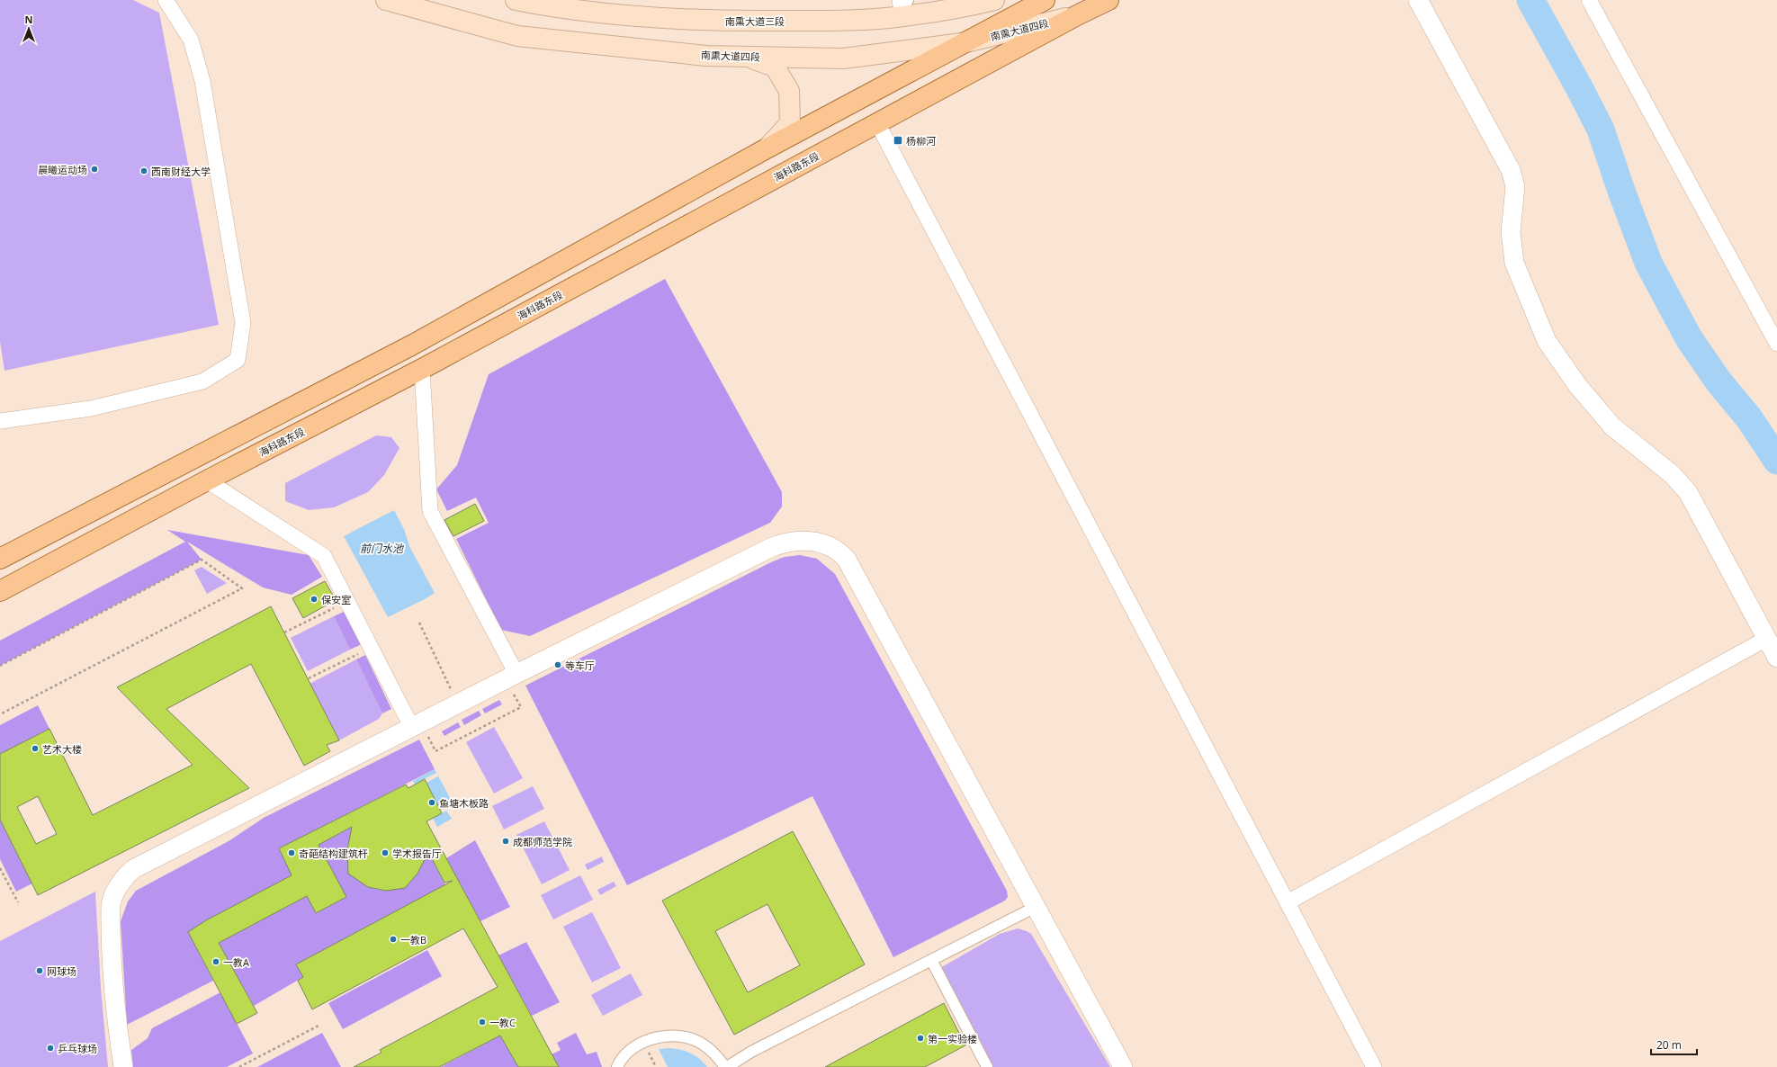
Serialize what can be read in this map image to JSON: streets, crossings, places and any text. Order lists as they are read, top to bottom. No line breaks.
{"streets":{"main road":["南熏大道三段","南熏大道四段","海科路东段"]},"crossings":[["南熏大道四段","海科路东段"]],"water":["前门水池"],"places":{"transit":["杨柳河"],"other":["晨曦运动场","西南财经大学","保安室","等车厅","艺术大楼","鱼塘木板路","成都师范学院","奇葩结构建筑杆","学术报告厅","一教B","一教A","网球场","一教C","第一实验楼","乒乓球场"]},"scale_bar":"20 m","north":"top"}
